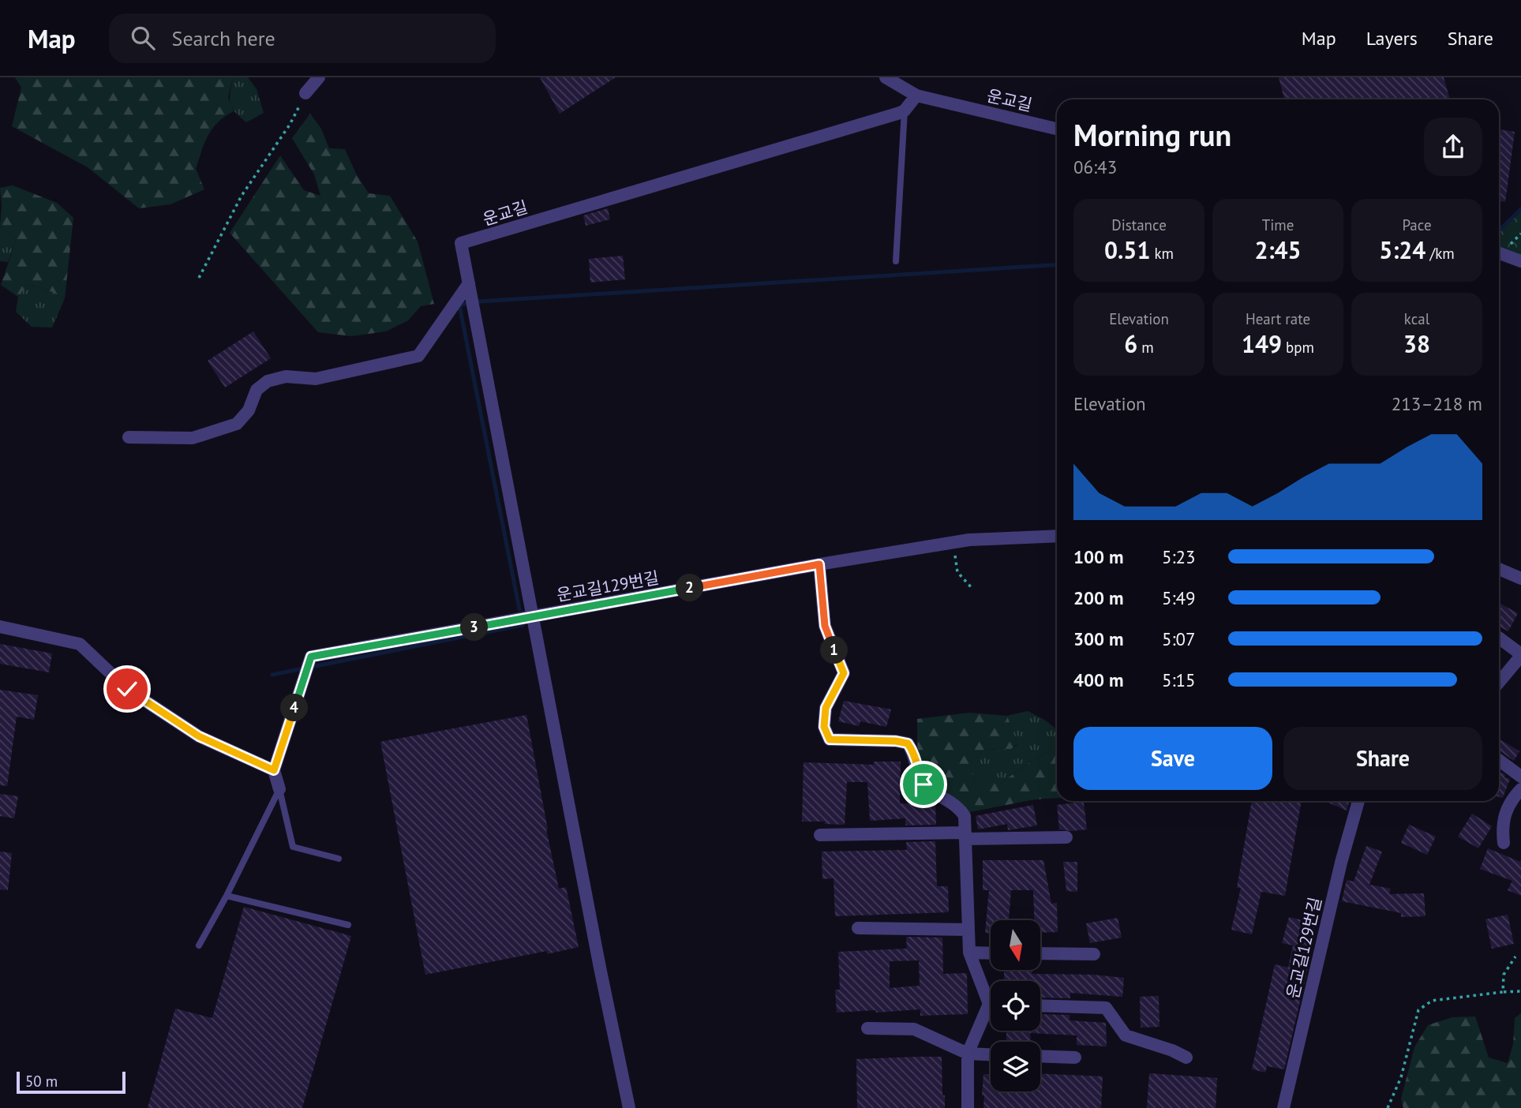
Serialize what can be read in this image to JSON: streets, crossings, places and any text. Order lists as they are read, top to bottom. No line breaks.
{"streets":{"street":["운교길","운교길129번길"]},"crossings":[["운교길","운교길129번길"]],"scale_bar":"50 m","north":"bottom","page":{"header":"Map","search":"Search here","nav":["Map","Layers","Share"],"heading":["Morning run","06:43"],"stats":[["Distance","0.51 km"],["Time","2:45"],["Pace","5:24 /km"],["Elevation","6 m"],["Heart rate","149 bpm"],["kcal","38"]],"chart":["Elevation","213–218 m"],"list":[{"name":"100 m","note":"5:23"},{"name":"200 m","note":"5:49"},{"name":"300 m","note":"5:07"},{"name":"400 m","note":"5:15"}],"pins":["2","3","1","4"],"buttons":["Save","Share"],"scale":"50 m"}}
